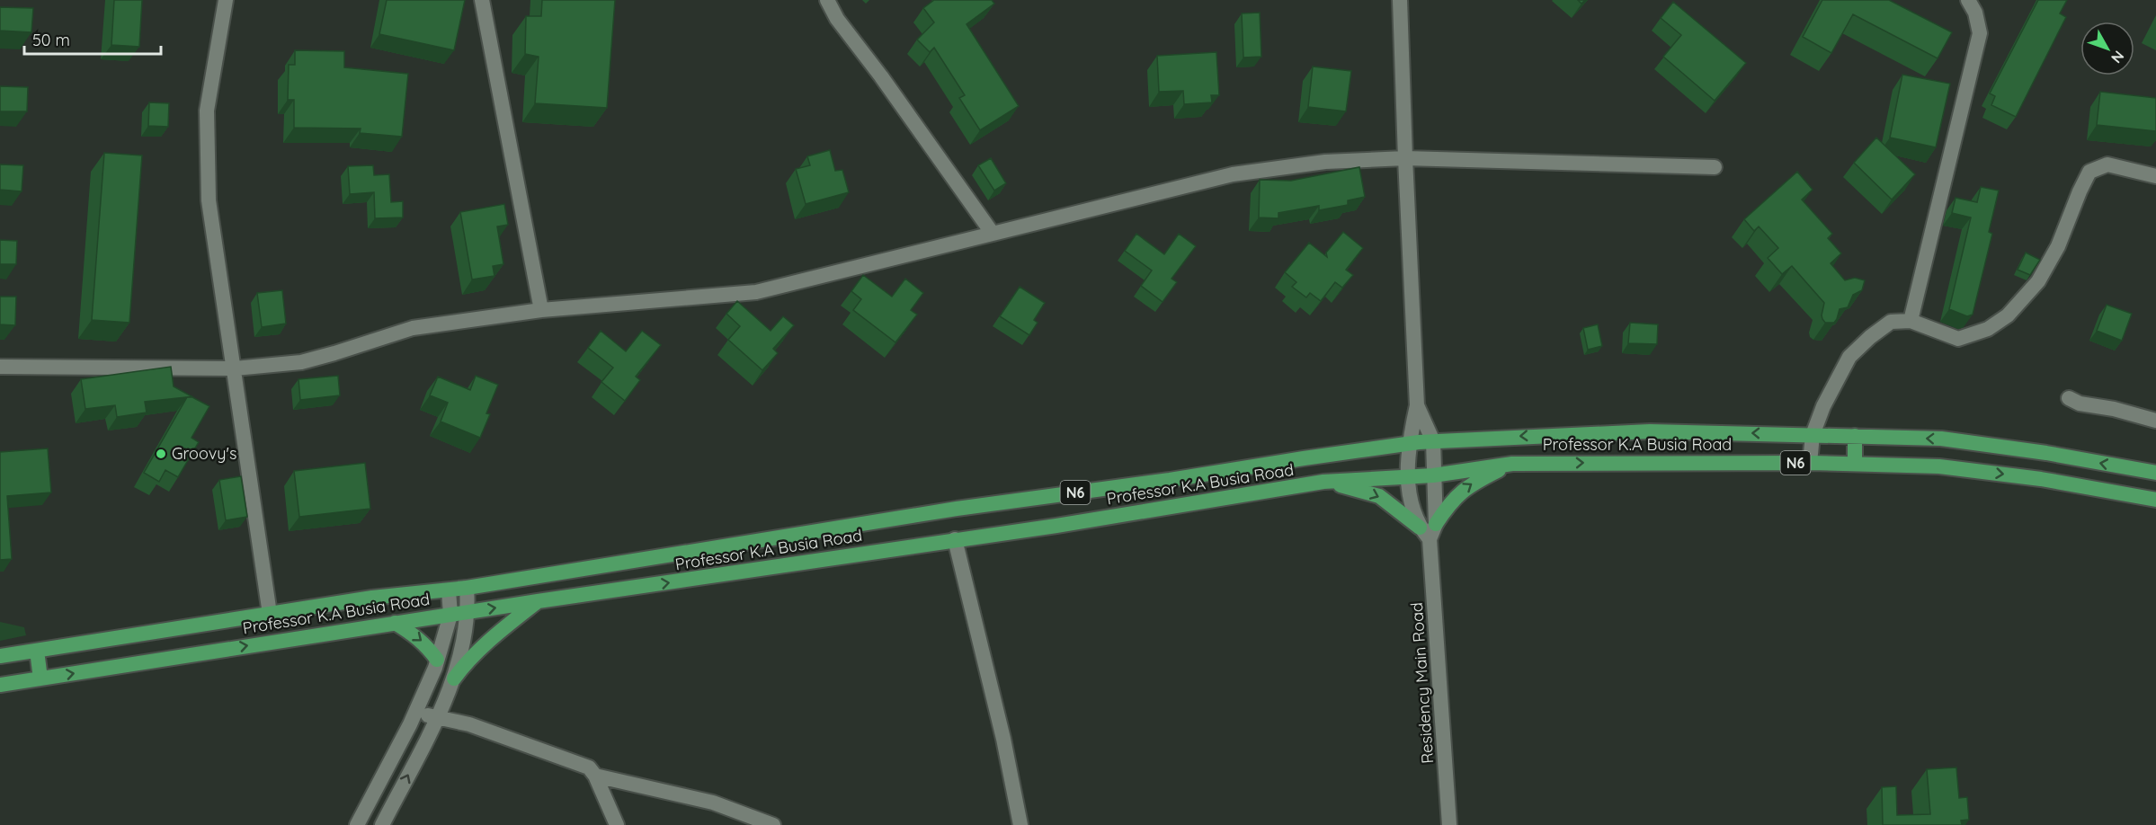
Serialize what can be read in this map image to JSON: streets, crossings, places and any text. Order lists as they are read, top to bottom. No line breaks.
{"streets":{"main road":["Professor K.A Busia Road","N6"],"street":["Residency Main Road"]},"crossings":[["Professor K.A Busia Road","Residency Main Road"]],"places":["Groovy's"],"scale_bar":"50 m","north":"bottom right"}
